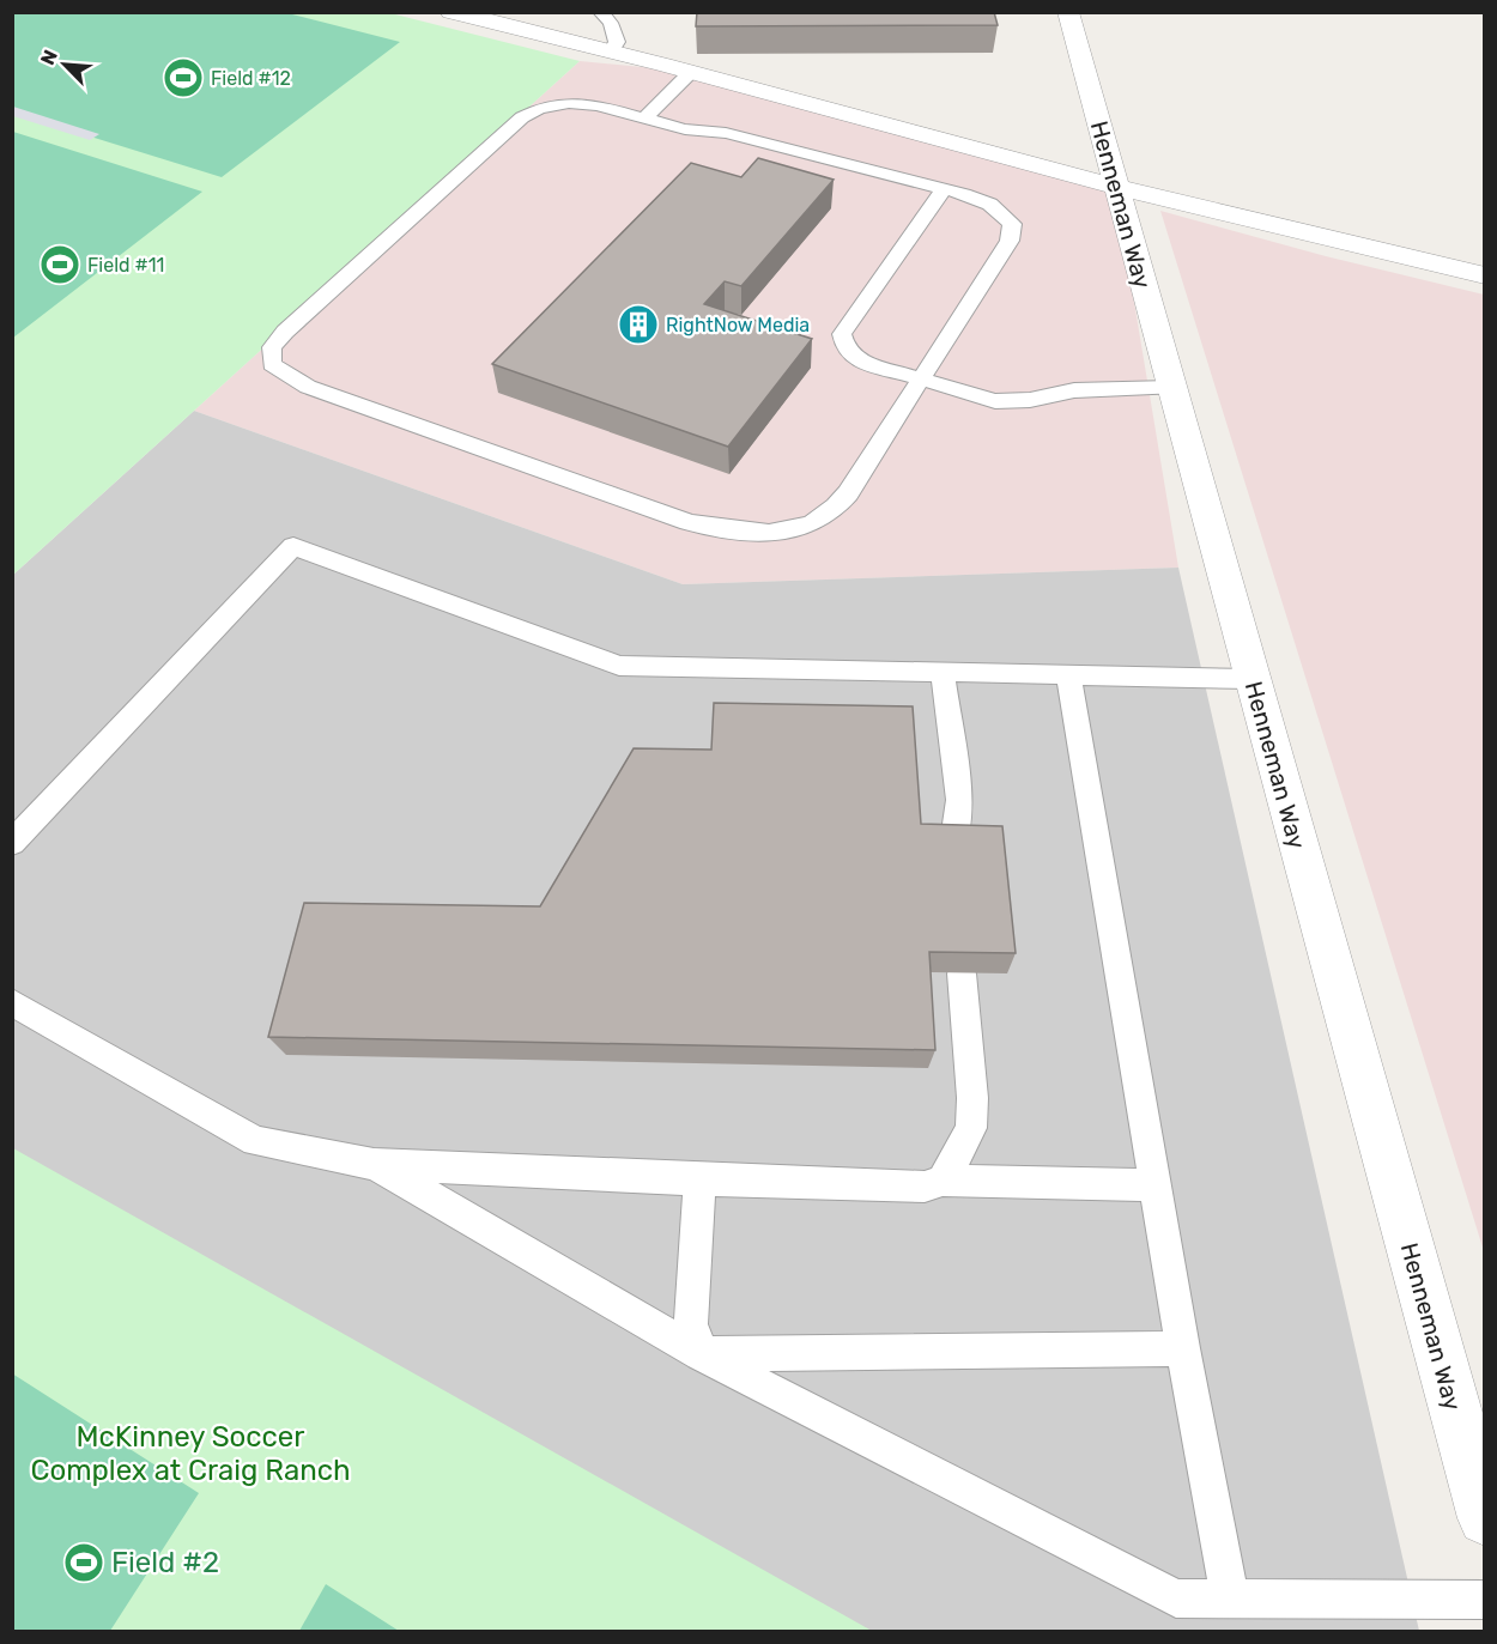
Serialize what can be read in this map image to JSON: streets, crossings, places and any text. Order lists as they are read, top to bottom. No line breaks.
{"streets":{"street":["Henneman Way"]},"parks":["McKinney Soccer Complex at Craig Ranch"],"places":{"sports":["Field #12","Field #11","Field #2"],"building":["RightNow Media"]},"north":"top left"}
